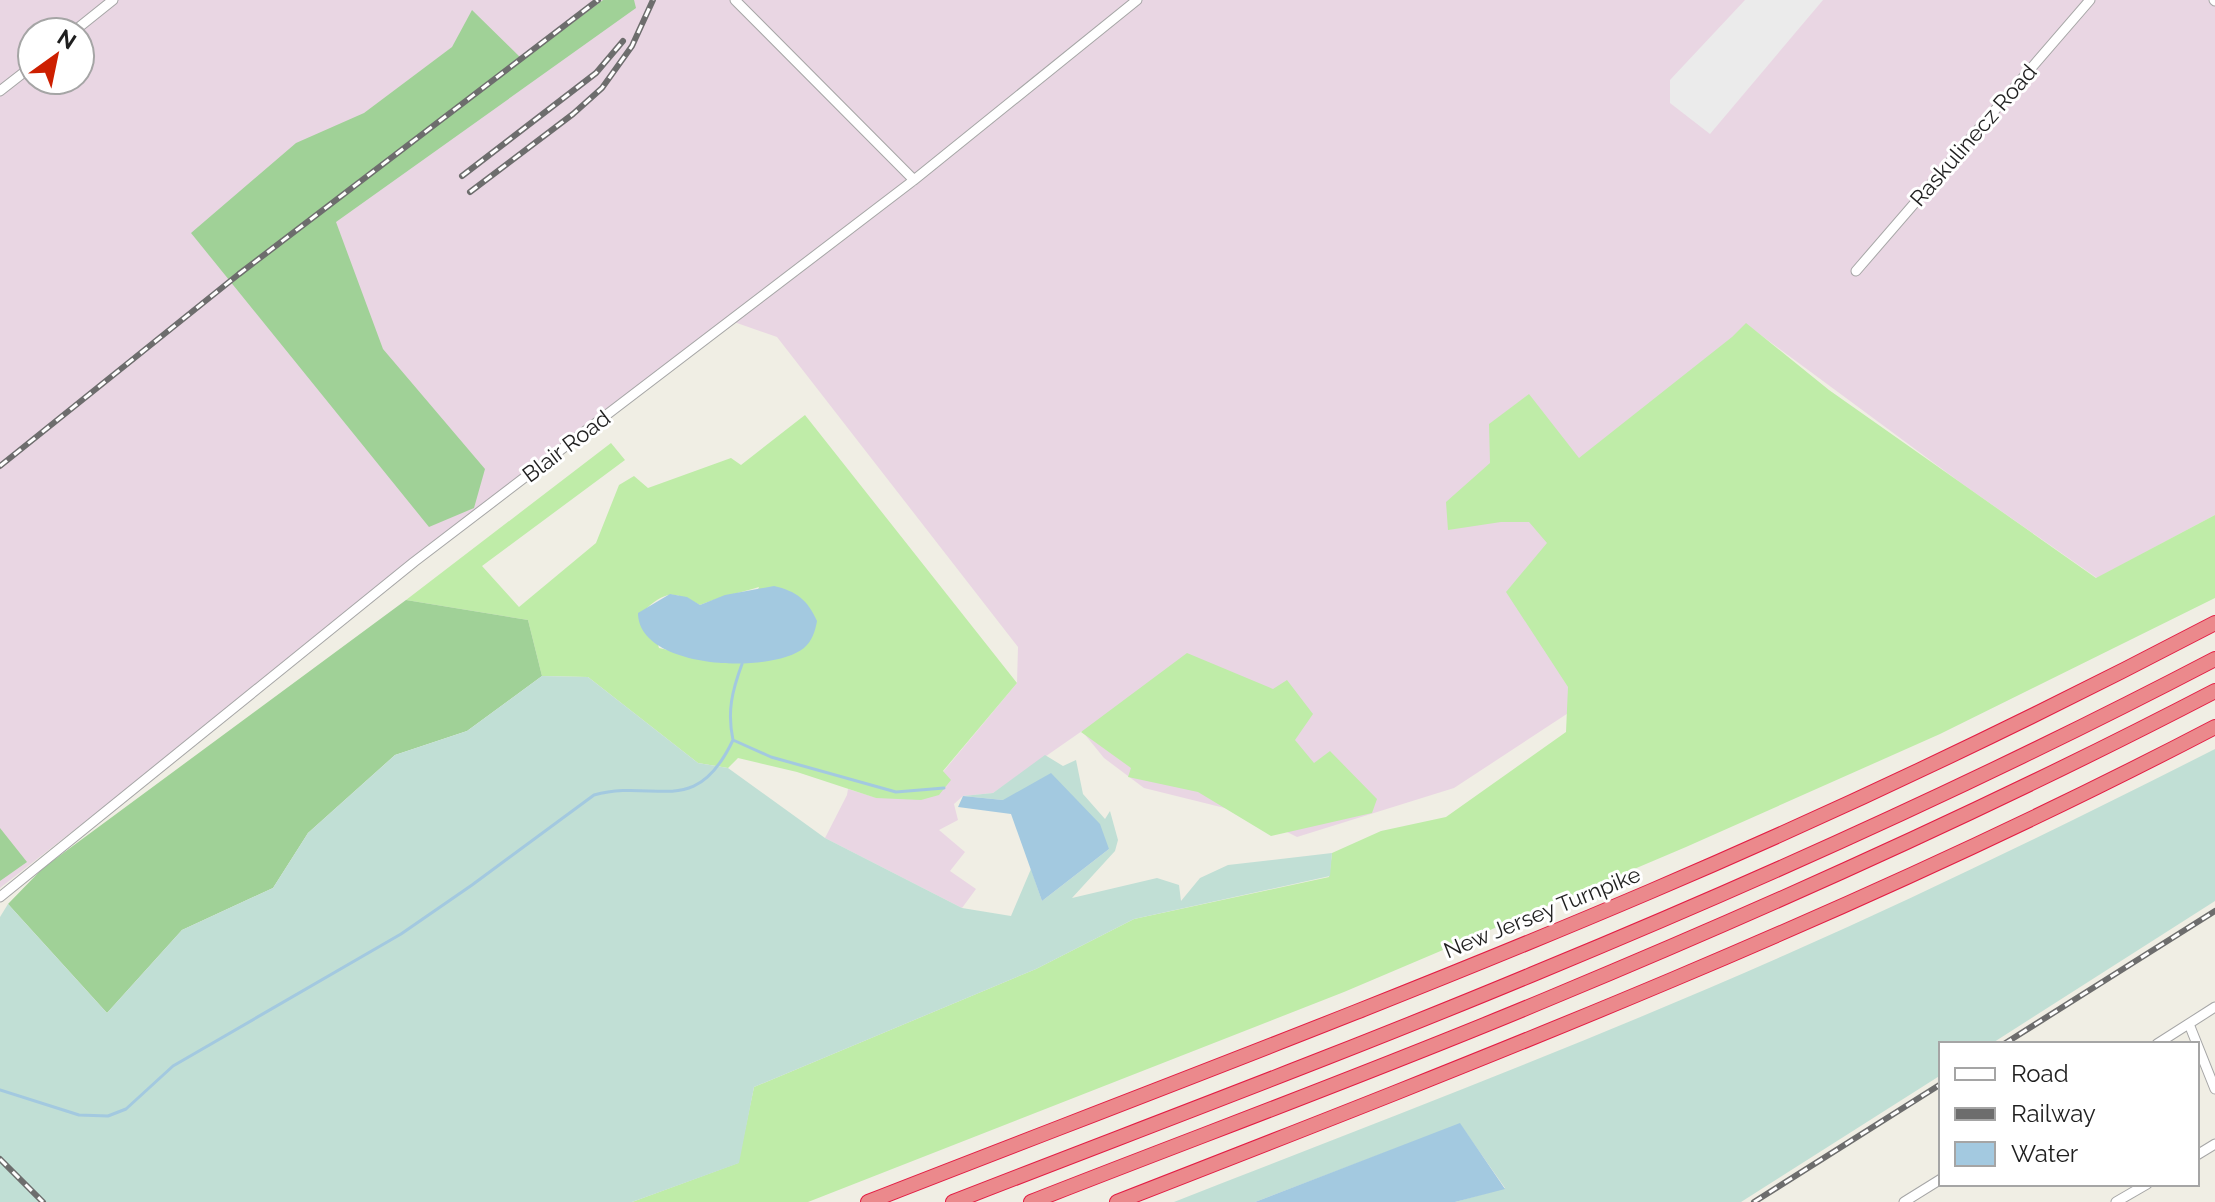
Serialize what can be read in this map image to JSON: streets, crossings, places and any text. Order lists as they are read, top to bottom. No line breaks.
{"streets":{"highway":["New Jersey Turnpike"],"street":["Raskulinecz Road","Blair Road"]},"legend":["Road","Railway","Water"],"north":"top right"}
